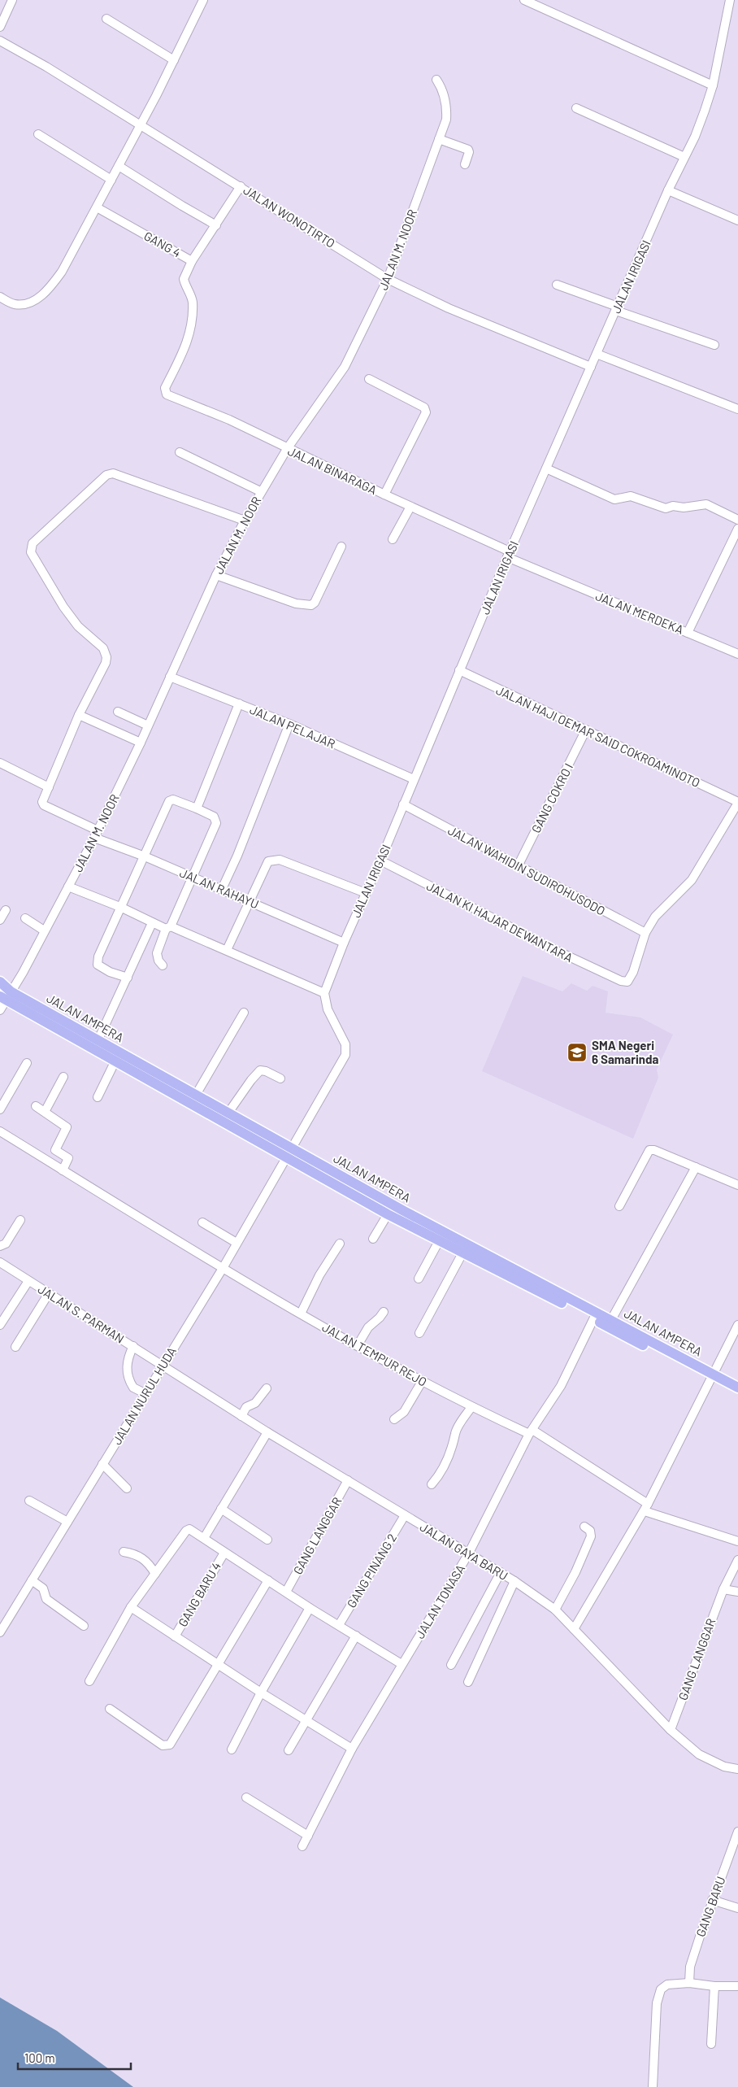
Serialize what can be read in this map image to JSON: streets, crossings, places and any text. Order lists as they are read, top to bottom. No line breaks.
{"streets":{"main road":["JALAN AMPERA"],"street":["JALAN WONOTIRTO","GANG 4","JALAN M. NOOR","JALAN IRIGASI","JALAN BINARAGA","JALAN MERDEKA","JALAN PELAJAR","JALAN HAJI OEMAR SAID COKROAMINOTO","GANG COKRO I","JALAN WAHIDIN SUDIROHUSODO","JALAN RAHAYU","JALAN KI HAJAR DEWANTARA","JALAN S. PARMAN","JALAN TEMPUR REJO","JALAN NURUL HUDA","GANG LANGGAR","JALAN GAYA BARU","GANG PINANG 2","GANG BARU 4","JALAN TONASA","GANG BARU"]},"crossings":[["JALAN WONOTIRTO","GANG 4"],["JALAN WONOTIRTO","JALAN M. NOOR"],["JALAN WONOTIRTO","JALAN IRIGASI"],["GANG 4","JALAN BINARAGA"],["JALAN M. NOOR","JALAN BINARAGA"],["JALAN M. NOOR","JALAN PELAJAR"],["JALAN M. NOOR","JALAN RAHAYU"],["JALAN M. NOOR","JALAN AMPERA"],["JALAN IRIGASI","JALAN BINARAGA"],["JALAN IRIGASI","JALAN MERDEKA"],["JALAN IRIGASI","JALAN PELAJAR"],["JALAN IRIGASI","JALAN HAJI OEMAR SAID COKROAMINOTO"],["JALAN IRIGASI","JALAN WAHIDIN SUDIROHUSODO"],["JALAN IRIGASI","JALAN RAHAYU"],["JALAN IRIGASI","JALAN KI HAJAR DEWANTARA"],["JALAN BINARAGA","JALAN MERDEKA"],["JALAN HAJI OEMAR SAID COKROAMINOTO","GANG COKRO I"],["GANG COKRO I","JALAN WAHIDIN SUDIROHUSODO"],["JALAN WAHIDIN SUDIROHUSODO","JALAN KI HAJAR DEWANTARA"],["JALAN AMPERA","JALAN NURUL HUDA"],["JALAN AMPERA","JALAN TONASA"],["JALAN S. PARMAN","JALAN NURUL HUDA"],["JALAN S. PARMAN","JALAN GAYA BARU"],["JALAN TEMPUR REJO","JALAN NURUL HUDA"],["JALAN TEMPUR REJO","JALAN TONASA"],["JALAN NURUL HUDA","JALAN GAYA BARU"],["GANG LANGGAR","JALAN GAYA BARU"],["JALAN GAYA BARU","GANG PINANG 2"],["JALAN GAYA BARU","JALAN TONASA"]],"places":{"school or university":["SMA Negeri 6 Samarinda"]},"scale_bar":"100 m"}
